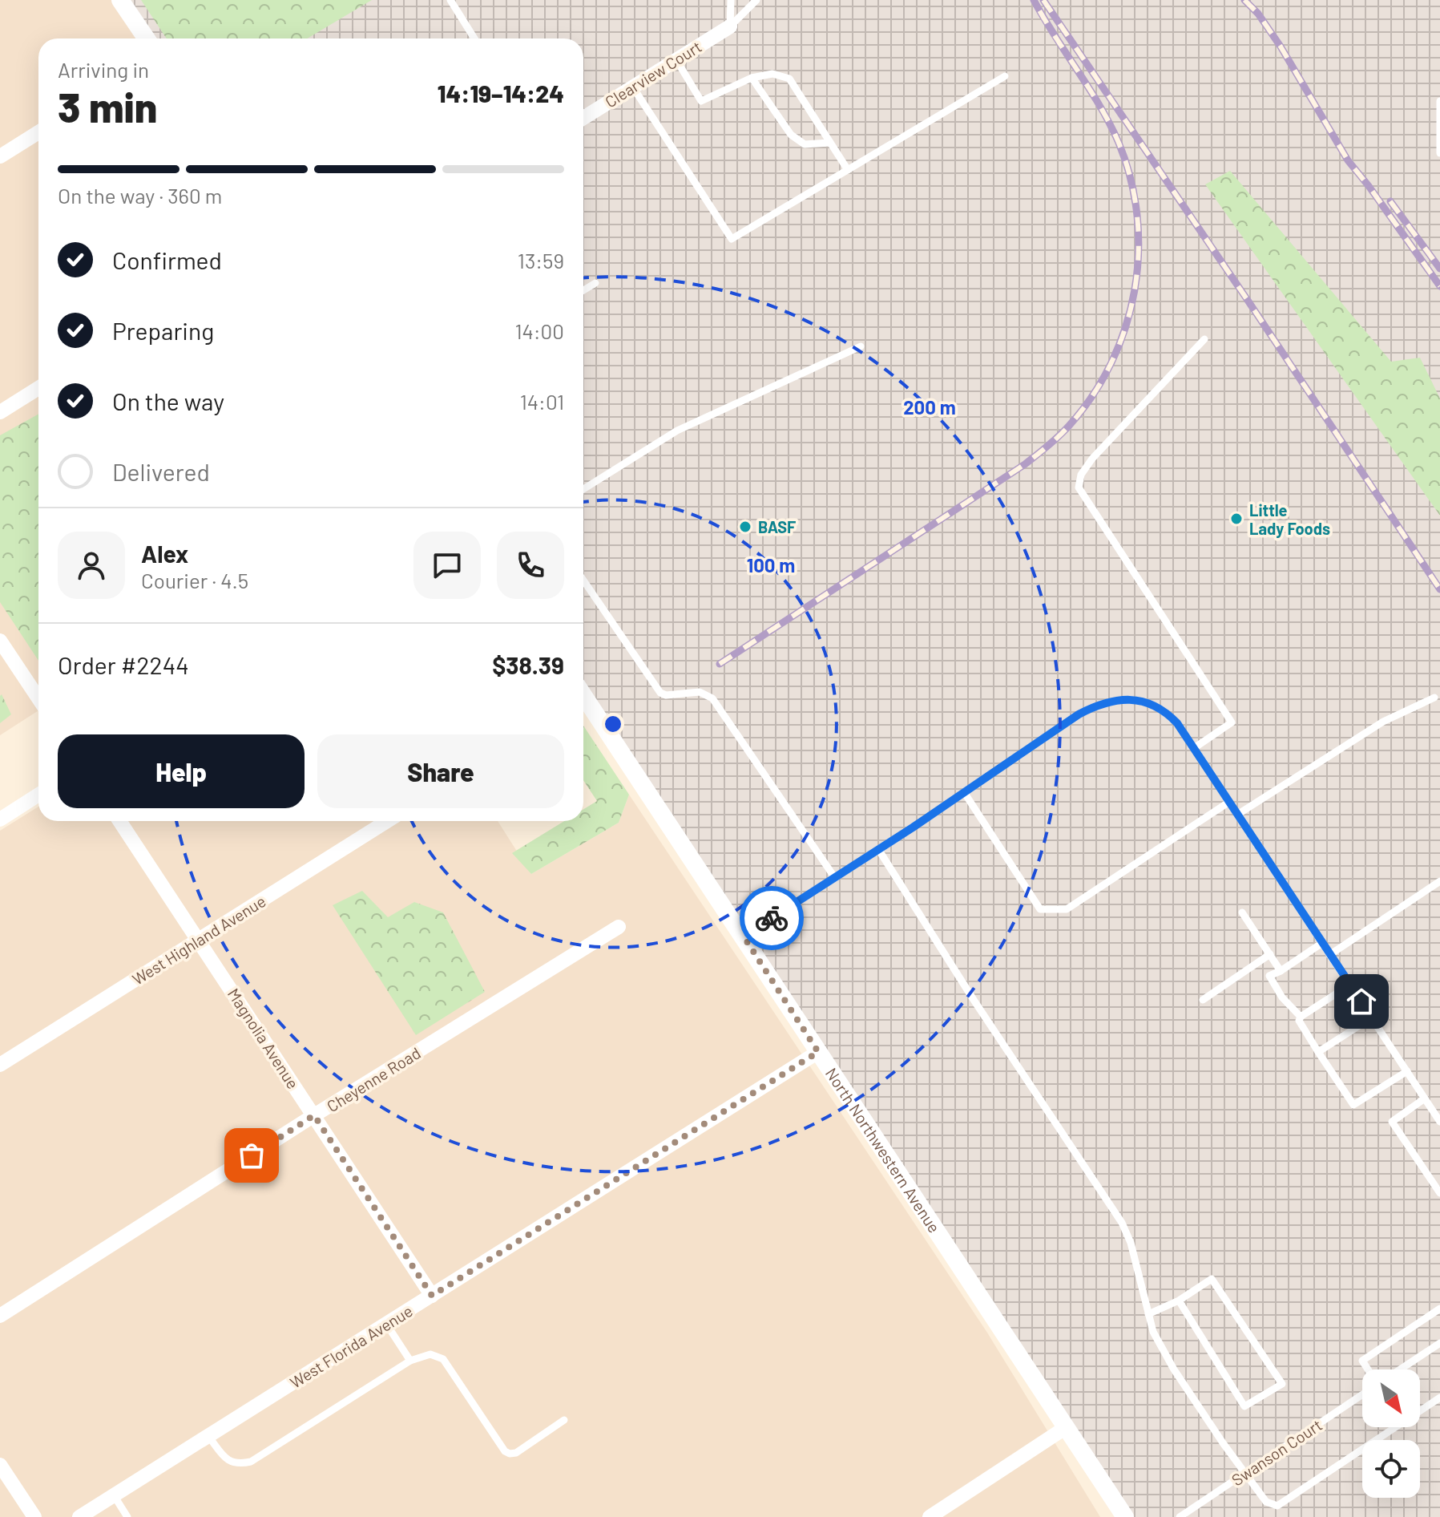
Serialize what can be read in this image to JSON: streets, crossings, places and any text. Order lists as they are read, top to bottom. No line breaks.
{"streets":{"street":["Clearview Court","West Highland Avenue","Magnolia Avenue","Cheyenne Road","North Northwestern Avenue","West Florida Avenue"],"lane":["Swanson Court"]},"crossings":[["West Highland Avenue","Magnolia Avenue"],["Magnolia Avenue","Cheyenne Road"],["Magnolia Avenue","West Florida Avenue"],["North Northwestern Avenue","West Florida Avenue"]],"places":["Little Lady Foods","BASF"],"north":"bottom right","page":{"heading":["3 min","Arriving in","14:19–14:24"],"panel":["Alex","Courier · 4.5","Order #2244","$38.39"],"bar":"On the way · 360 m","list":[["Confirmed","13:59"],["Preparing","14:00"],["On the way","14:01"],"Delivered"],"buttons":["Help","Share"]},"rings":["200 m","100 m"]}
